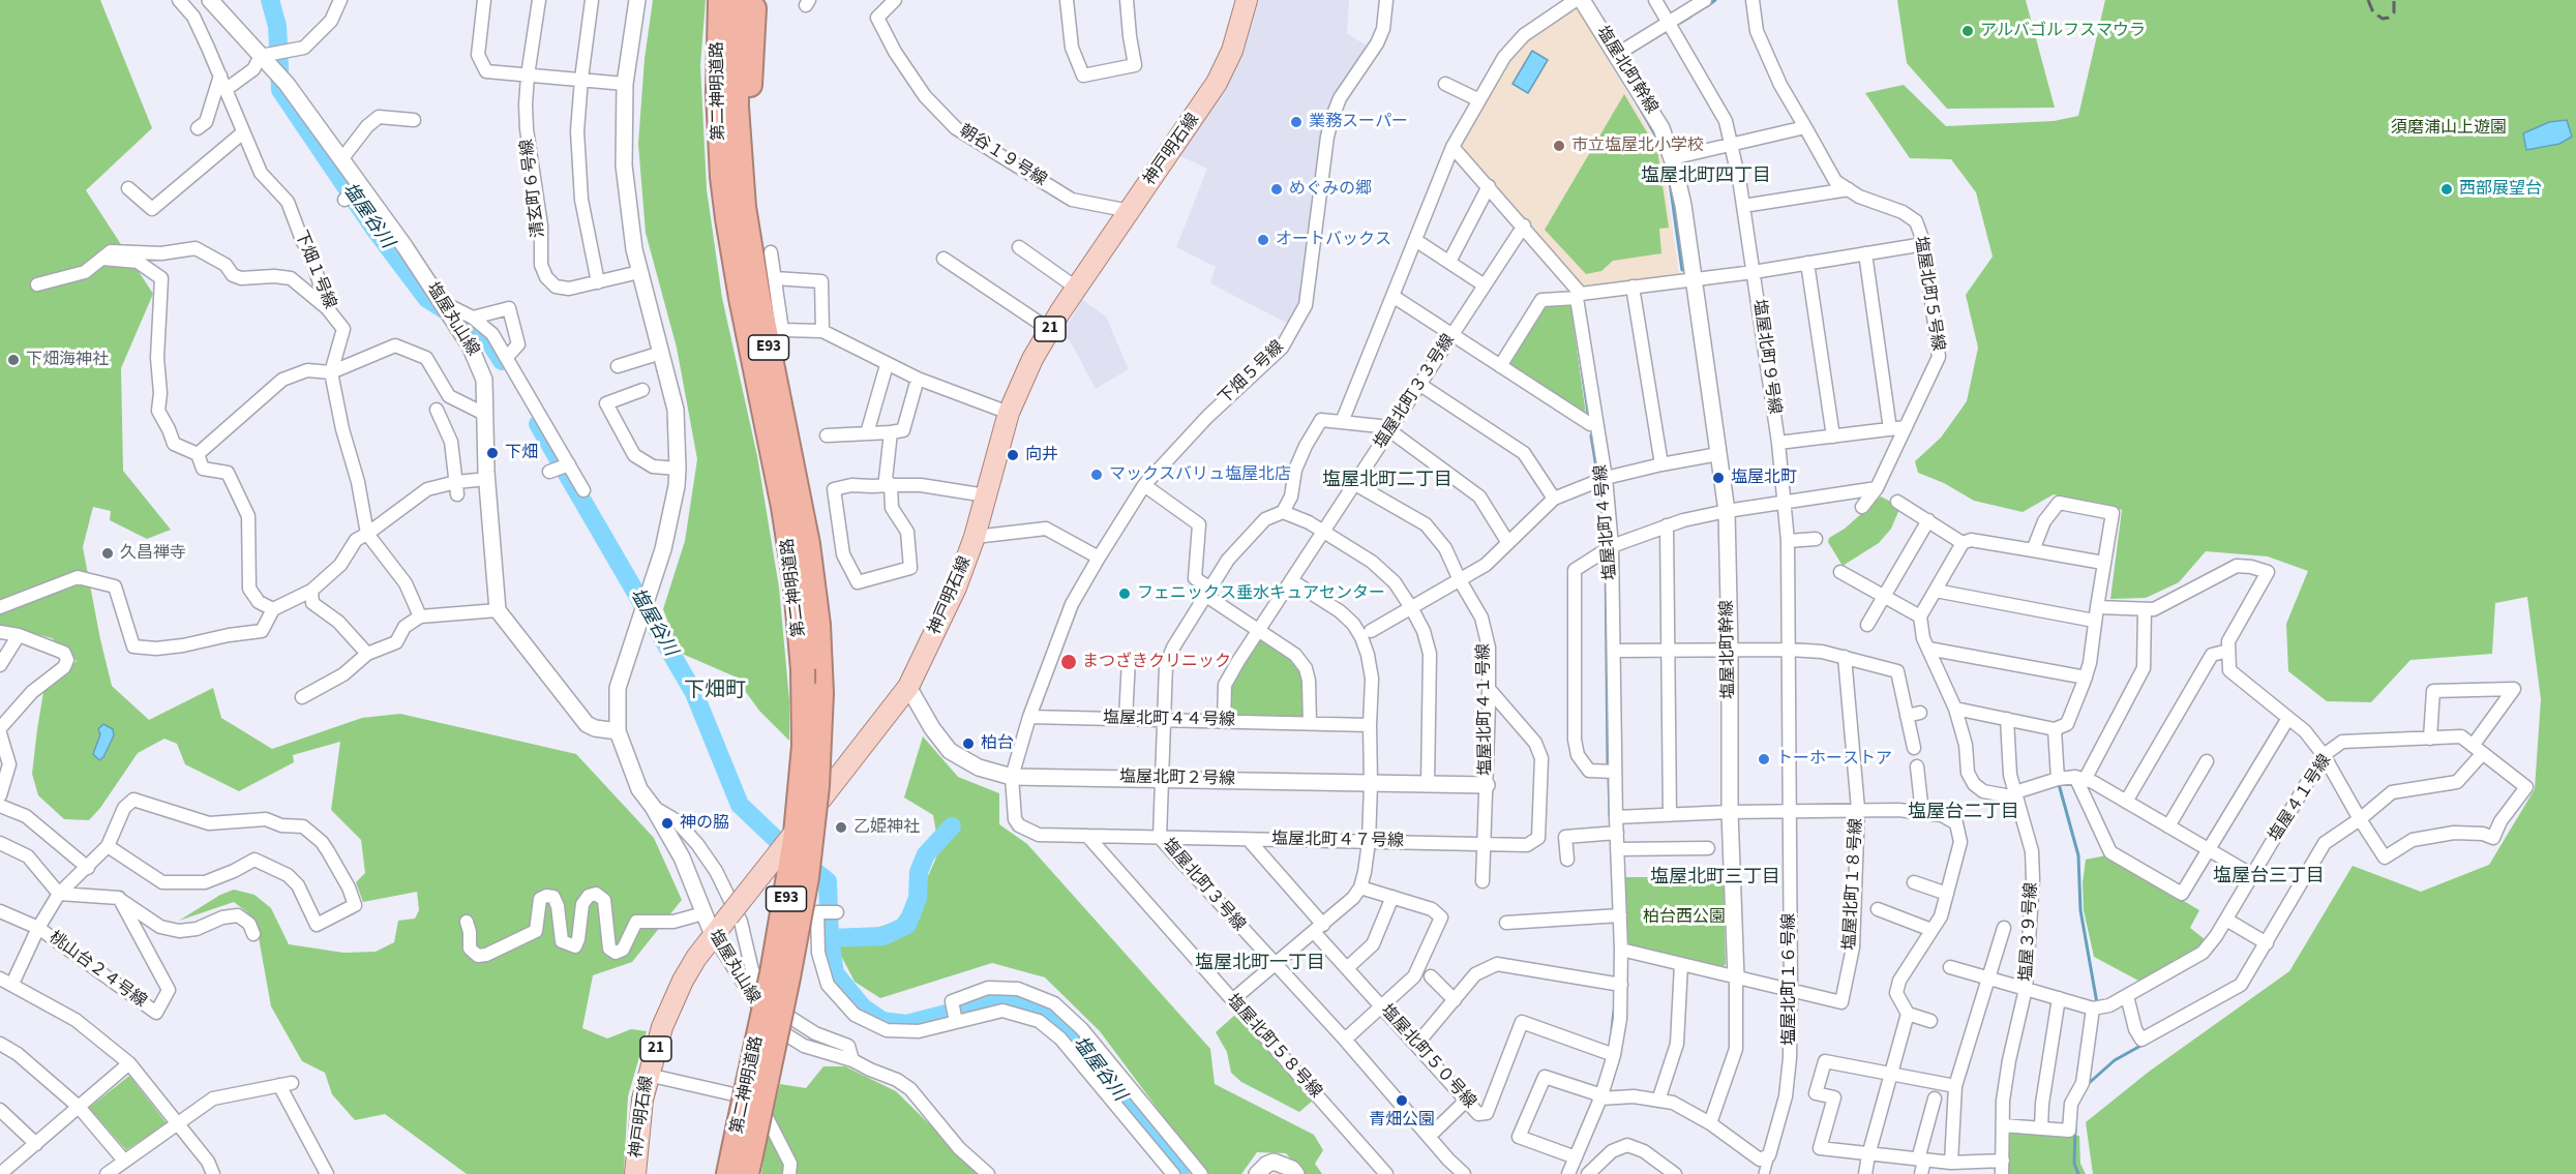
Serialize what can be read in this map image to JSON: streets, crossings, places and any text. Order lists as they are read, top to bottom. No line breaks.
{"streets":{"highway":["第二神明道路","E93"],"main road":["神戸明石線","21"],"street":["塩屋北町幹線","朝谷１９号線","清玄町６号線","下畑１号線","塩屋北町５号線","塩屋丸山線","塩屋北町９号線","下畑５号線","塩屋北町３３号線","塩屋北町４号線","塩屋北町４１号線","塩屋北町４４号線","塩屋北町２号線","塩屋４１号線","塩屋北町４７号線","塩屋北町１８号線","塩屋北町３号線","塩屋３９号線","桃山台２４号線","塩屋北町１６号線","塩屋北町５８号線","塩屋北町５０号線"]},"crossings":[["塩屋北町幹線","塩屋北町１８号線"],["神戸明石線","朝谷１９号線"],["神戸明石線","塩屋丸山線"],["神戸明石線","塩屋北町２号線"],["清玄町６号線","塩屋丸山線"],["塩屋北町９号線","塩屋北町１６号線"],["下畑５号線","塩屋北町４４号線"],["塩屋北町３３号線","塩屋北町４１号線"],["塩屋北町３３号線","塩屋北町４４号線"],["塩屋北町４１号線","塩屋北町２号線"],["塩屋北町４１号線","塩屋北町４７号線"],["塩屋北町４４号線","塩屋北町３号線"],["塩屋北町２号線","塩屋北町４７号線"],["塩屋北町２号線","塩屋北町３号線"],["塩屋４１号線","塩屋３９号線"],["塩屋北町４７号線","塩屋北町３号線"],["塩屋北町４７号線","塩屋北町５８号線"],["塩屋北町４７号線","塩屋北町５０号線"],["塩屋北町１８号線","塩屋北町１６号線"]],"districts":["塩屋北町四丁目","塩屋北町二丁目","下畑町","塩屋台二丁目","塩屋台三丁目","塩屋北町三丁目","塩屋北町一丁目"],"water":["塩屋谷川"],"parks":["須磨浦山上遊園","柏台西公園"],"places":["アルバゴルフスマウラ","業務スーパー","市立塩屋北小学校","めぐみの郷","西部展望台","オートバックス","下畑海神社","下畑","向井","マックスバリュ塩屋北店","塩屋北町","久昌禅寺","フェニックス垂水キュアセンター","まつざきクリニック","柏台","トーホーストア","神の脇","乙姫神社","青畑公園"]}
